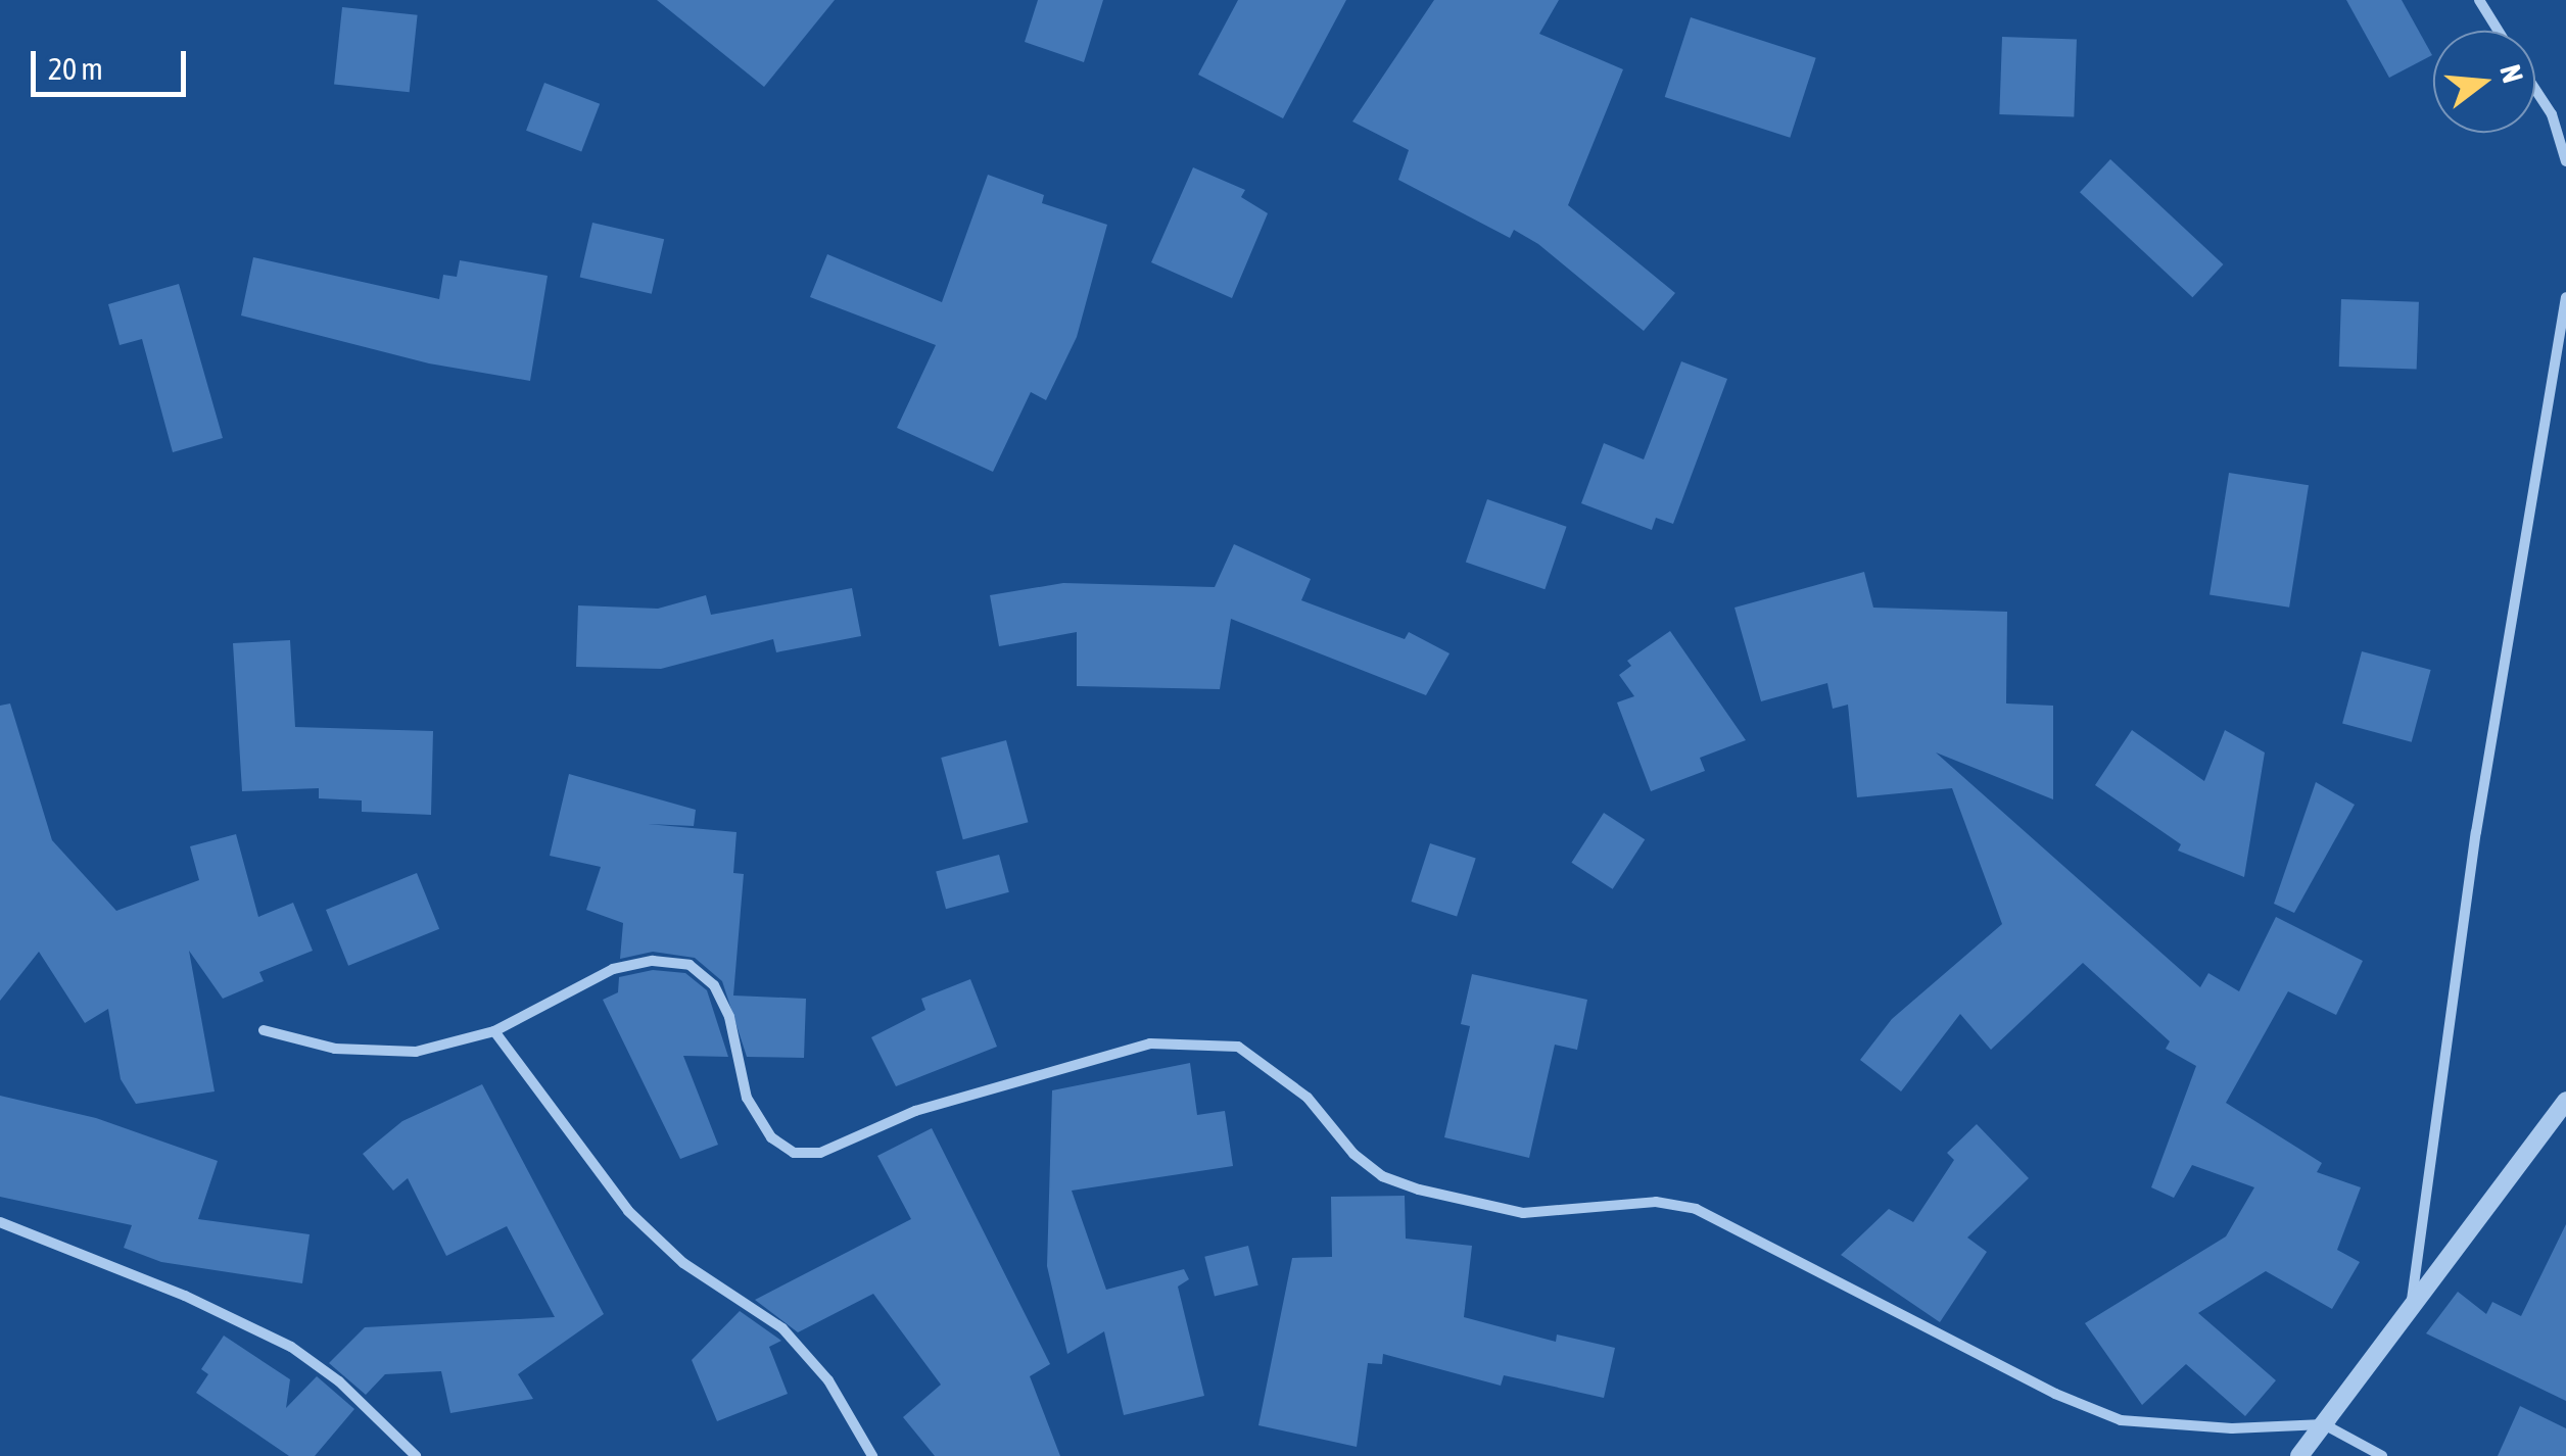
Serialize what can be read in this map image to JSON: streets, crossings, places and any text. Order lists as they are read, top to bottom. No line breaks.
{"scale_bar":"20 m","north":"right"}
